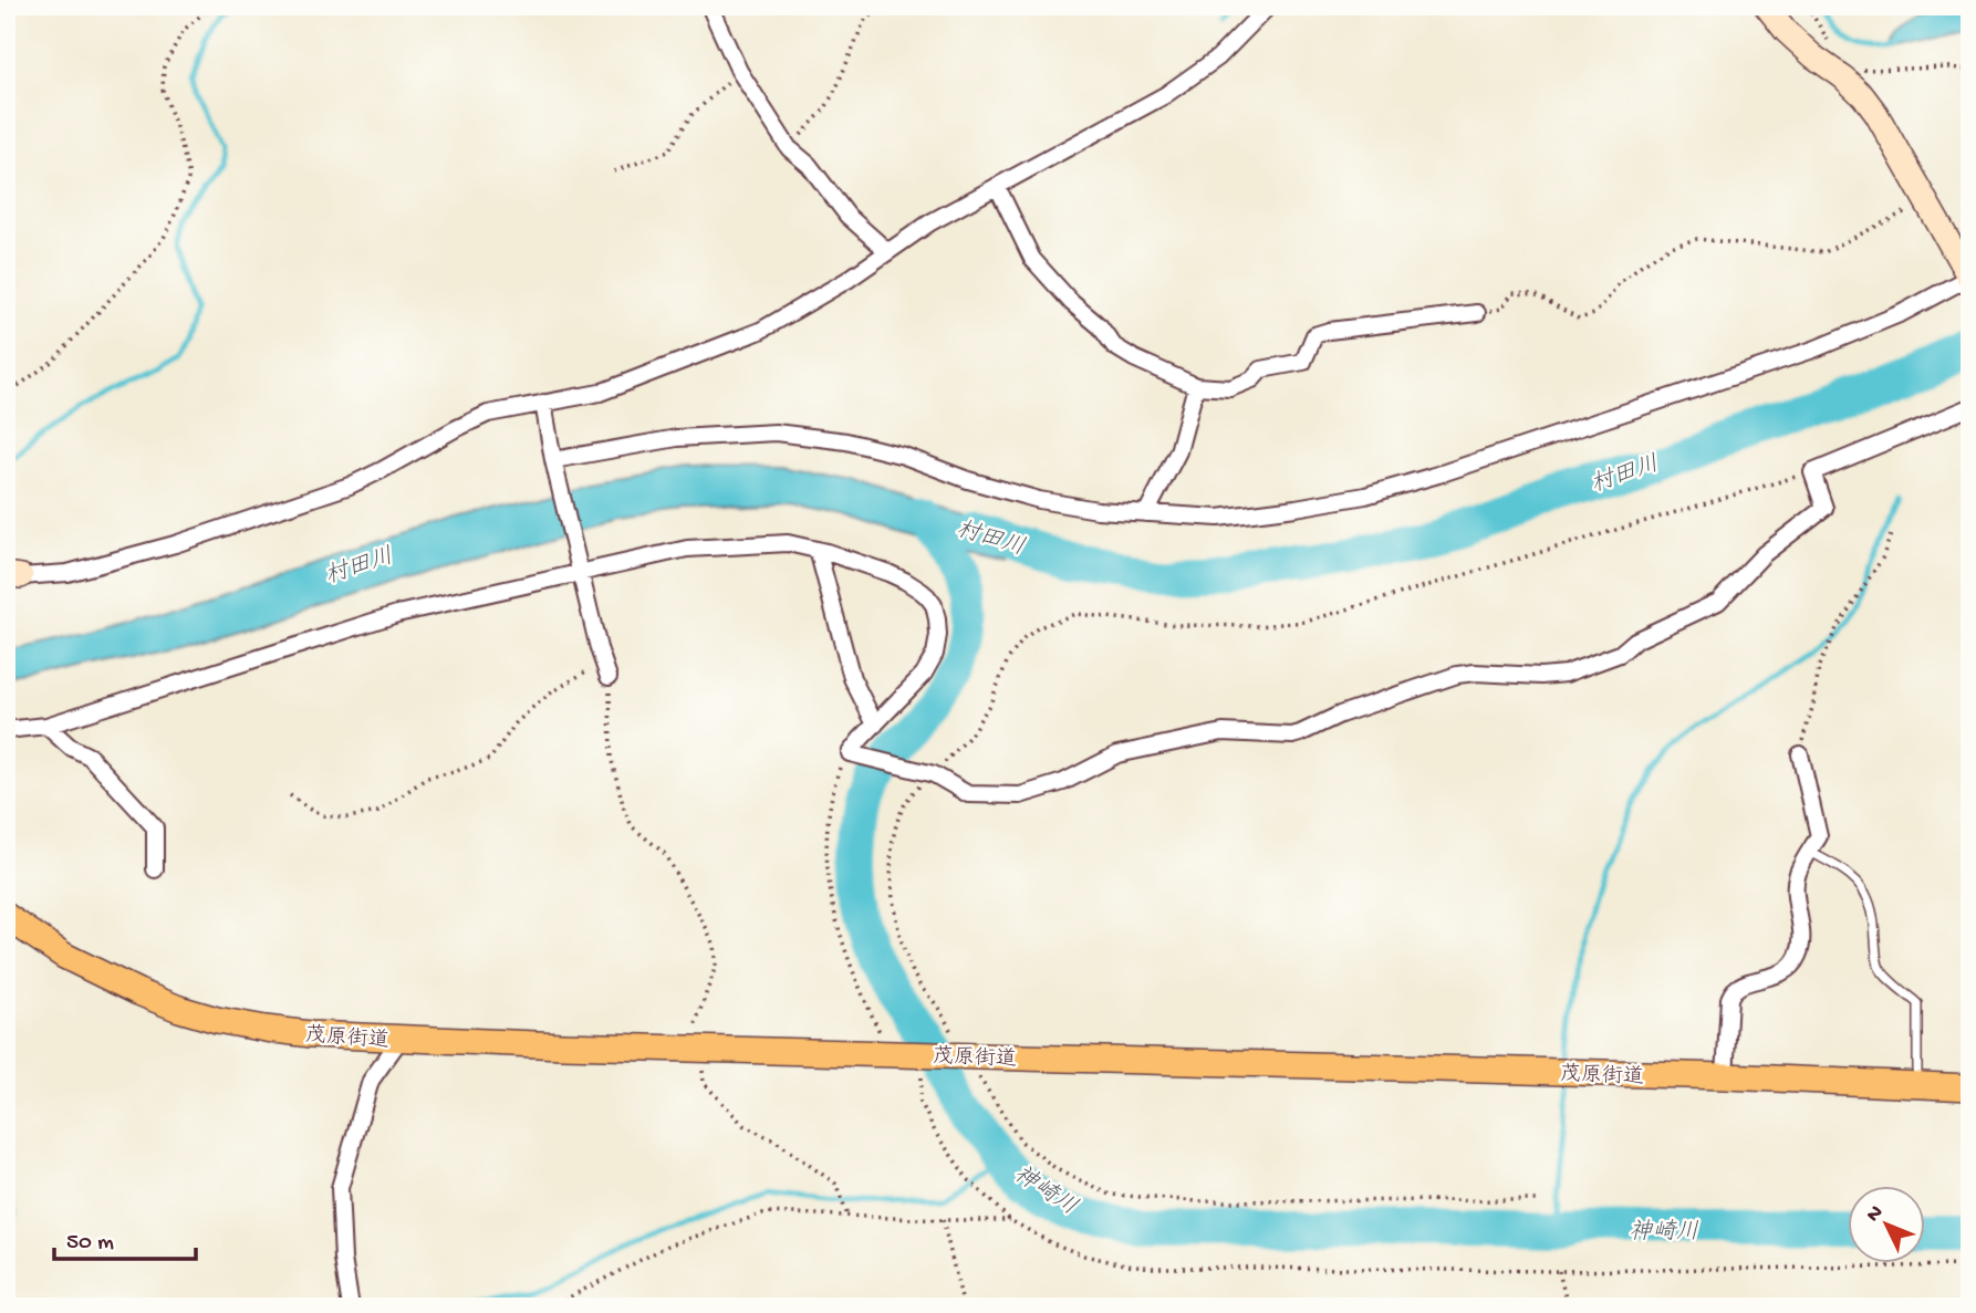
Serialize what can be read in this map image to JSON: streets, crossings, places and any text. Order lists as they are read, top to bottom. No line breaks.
{"streets":{"main road":["茂原街道"]},"water":["村田川","神崎川"],"scale_bar":"50 m","north":"top left"}
